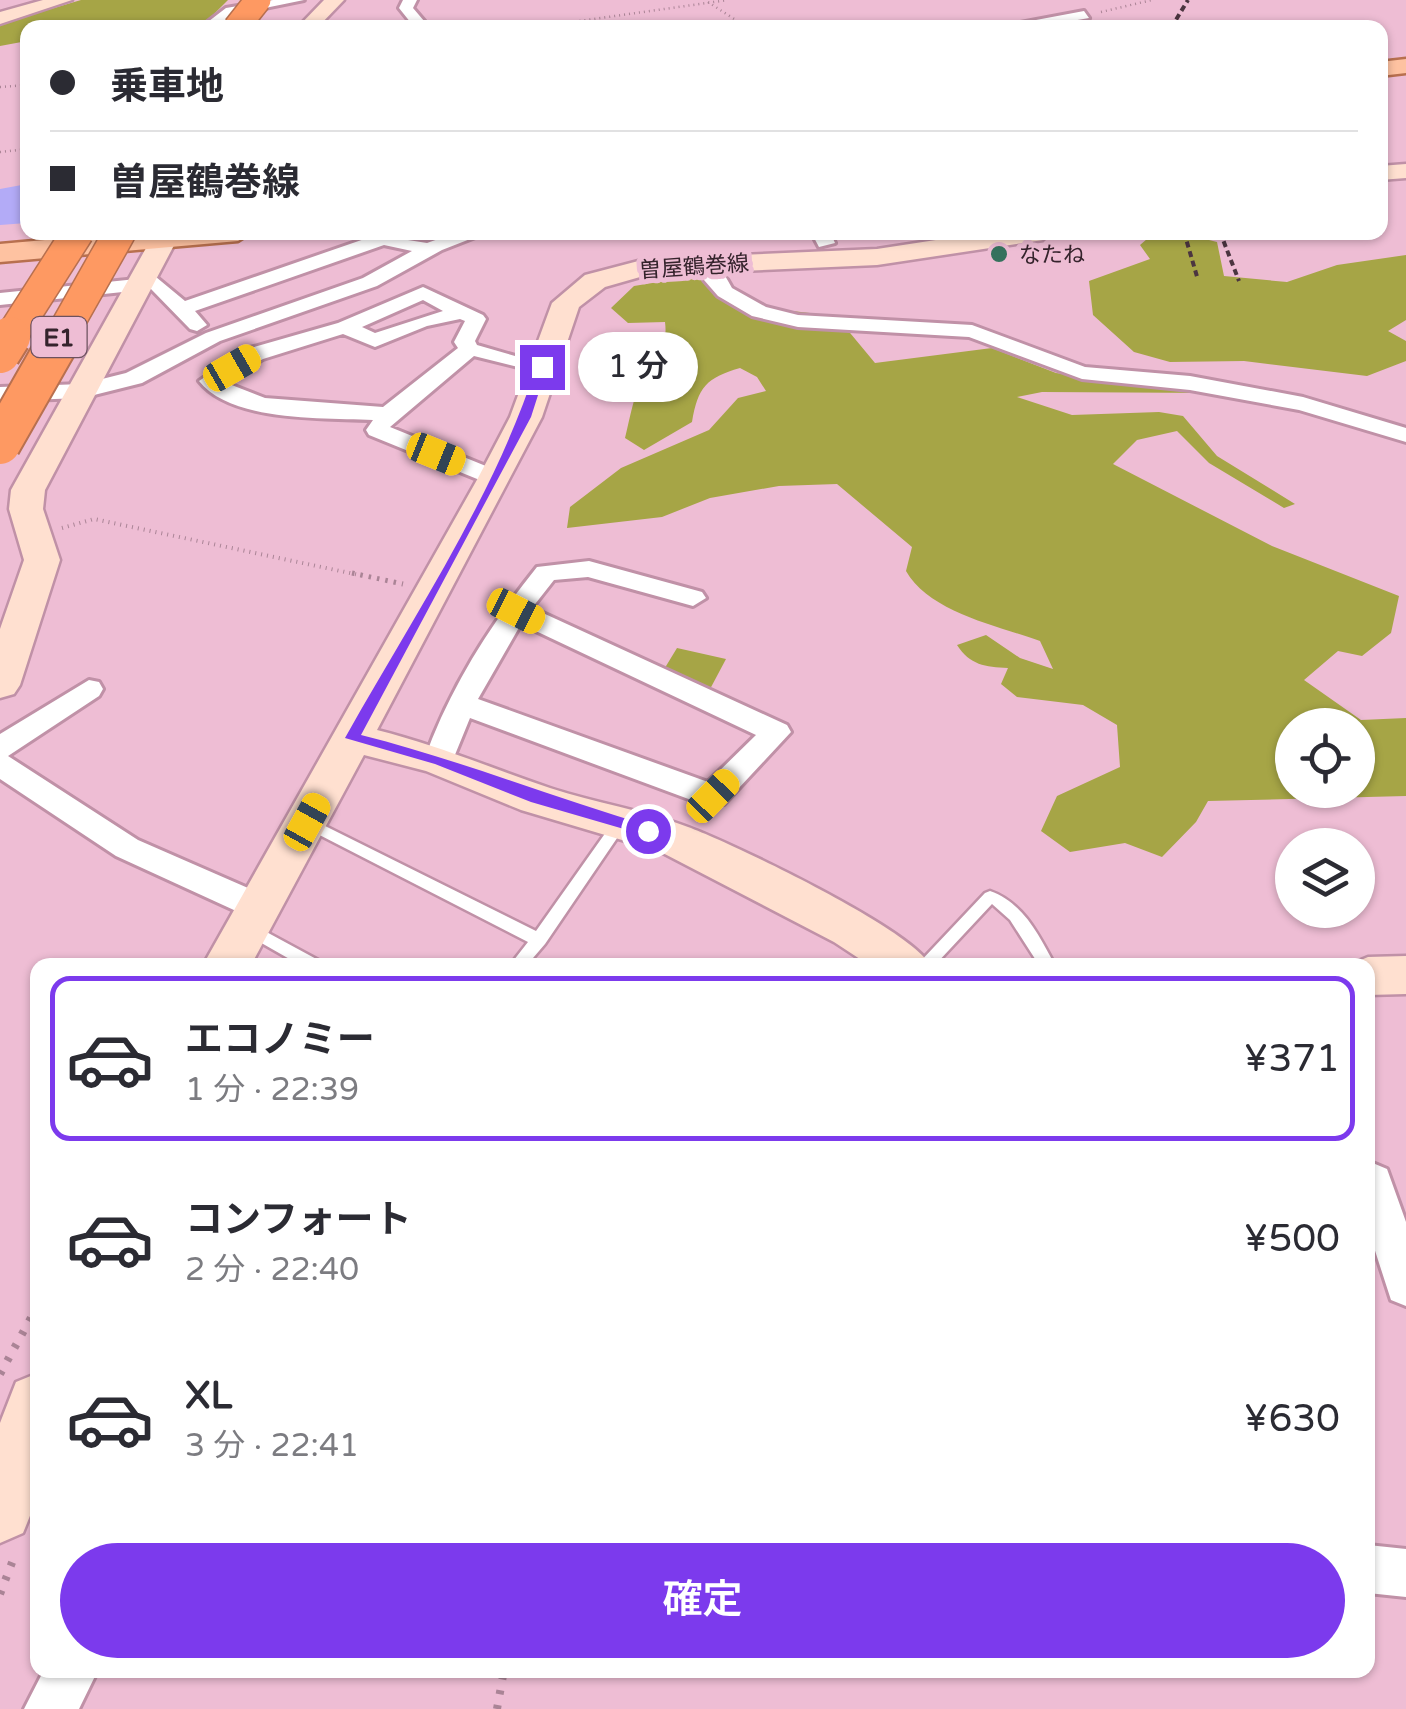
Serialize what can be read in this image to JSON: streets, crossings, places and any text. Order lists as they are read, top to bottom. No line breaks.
{"streets":{"highway":["E1"],"main road":["曽屋鶴巻線"]},"places":["なたね"],"page":{"banner":["乗車地","曽屋鶴巻線"],"bubble":"1 分","list":[{"name":"エコノミー","note":"1 分 · 22:39","value":"¥371"},{"name":"コンフォート","note":"2 分 · 22:40","value":"¥500"},{"name":"XL","note":"3 分 · 22:41","value":"¥630"}],"buttons":"確定"}}
